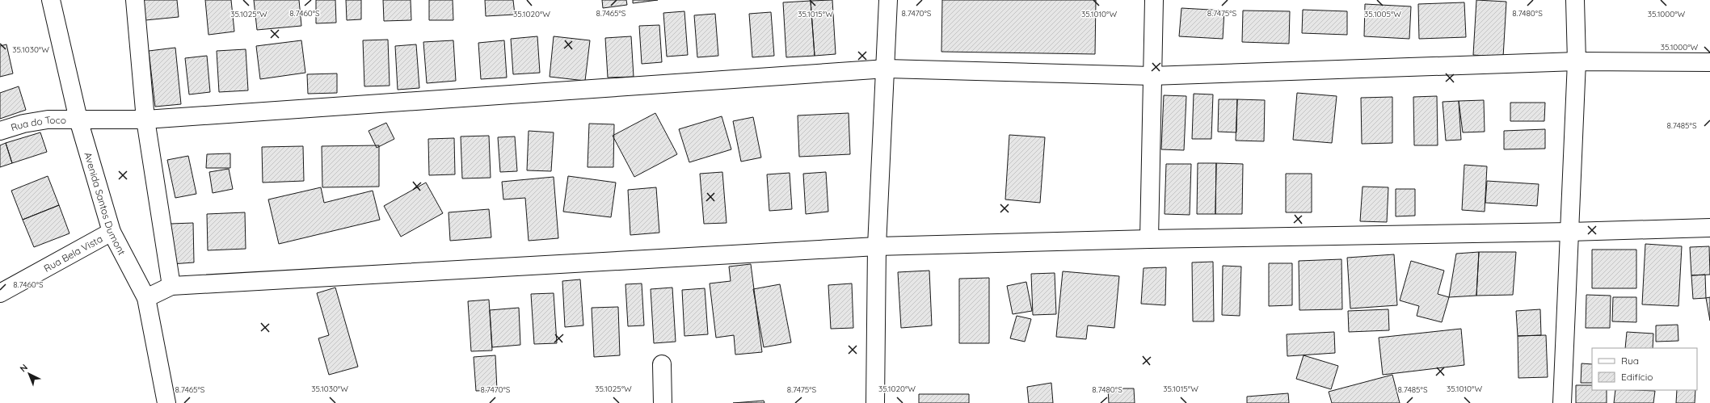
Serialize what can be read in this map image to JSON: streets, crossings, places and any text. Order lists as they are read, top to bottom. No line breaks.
{"streets":{"street":["Rua do Toco","Avenida Santos Dumont","Rua Bela Vista"]},"crossings":[["Rua do Toco","Avenida Santos Dumont"],["Avenida Santos Dumont","Rua Bela Vista"]],"legend":["Rua","Edifício"],"north":"top left","coordinates":["8.7475°S","8.7460°S","8.7465°S","8.7470°S","8.7480°S","35.1025°W","35.1020°W","35.1015°W","35.1005°W","35.1010°W","35.1000°W","35.1030°W","8.7485°S"]}
